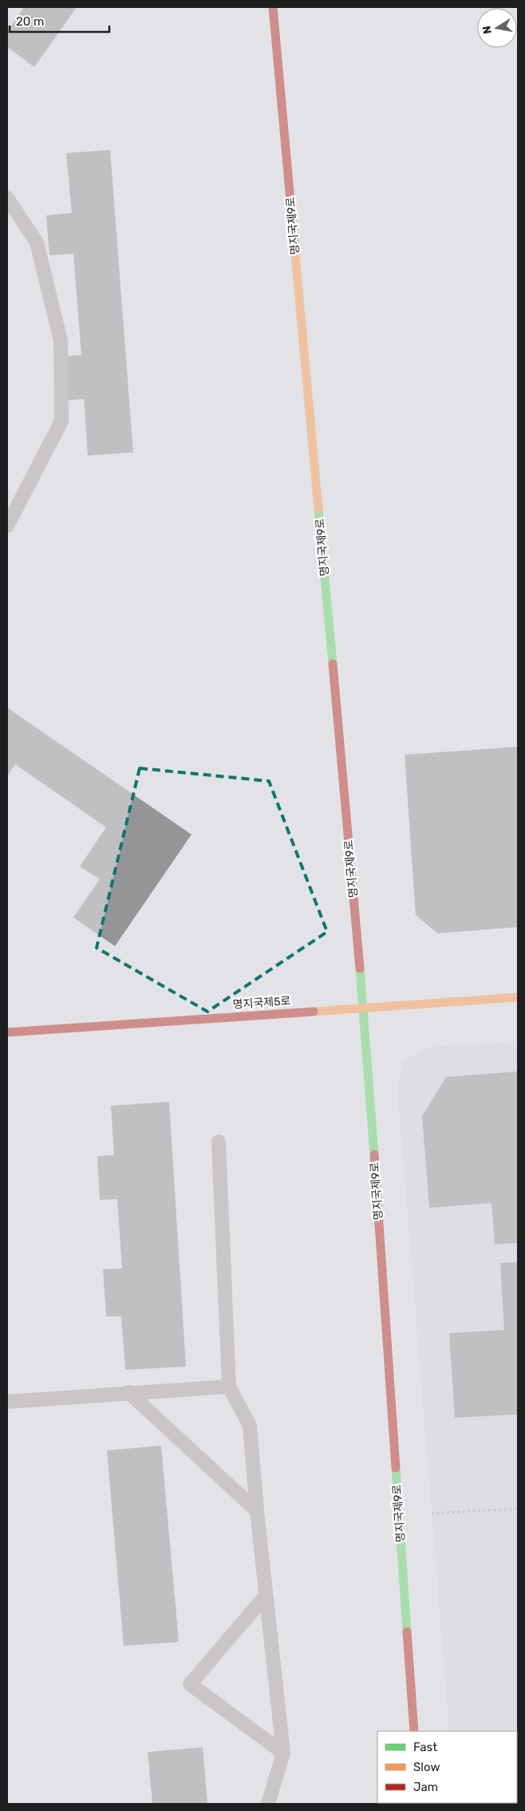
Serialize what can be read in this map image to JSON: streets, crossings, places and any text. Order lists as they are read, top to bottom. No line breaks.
{"streets":{"street":["명지국제9로","명지국제5로"]},"crossings":[["명지국제9로","명지국제5로"]],"legend":["Fast","Slow","Jam"],"scale_bar":"20 m","north":"left"}
